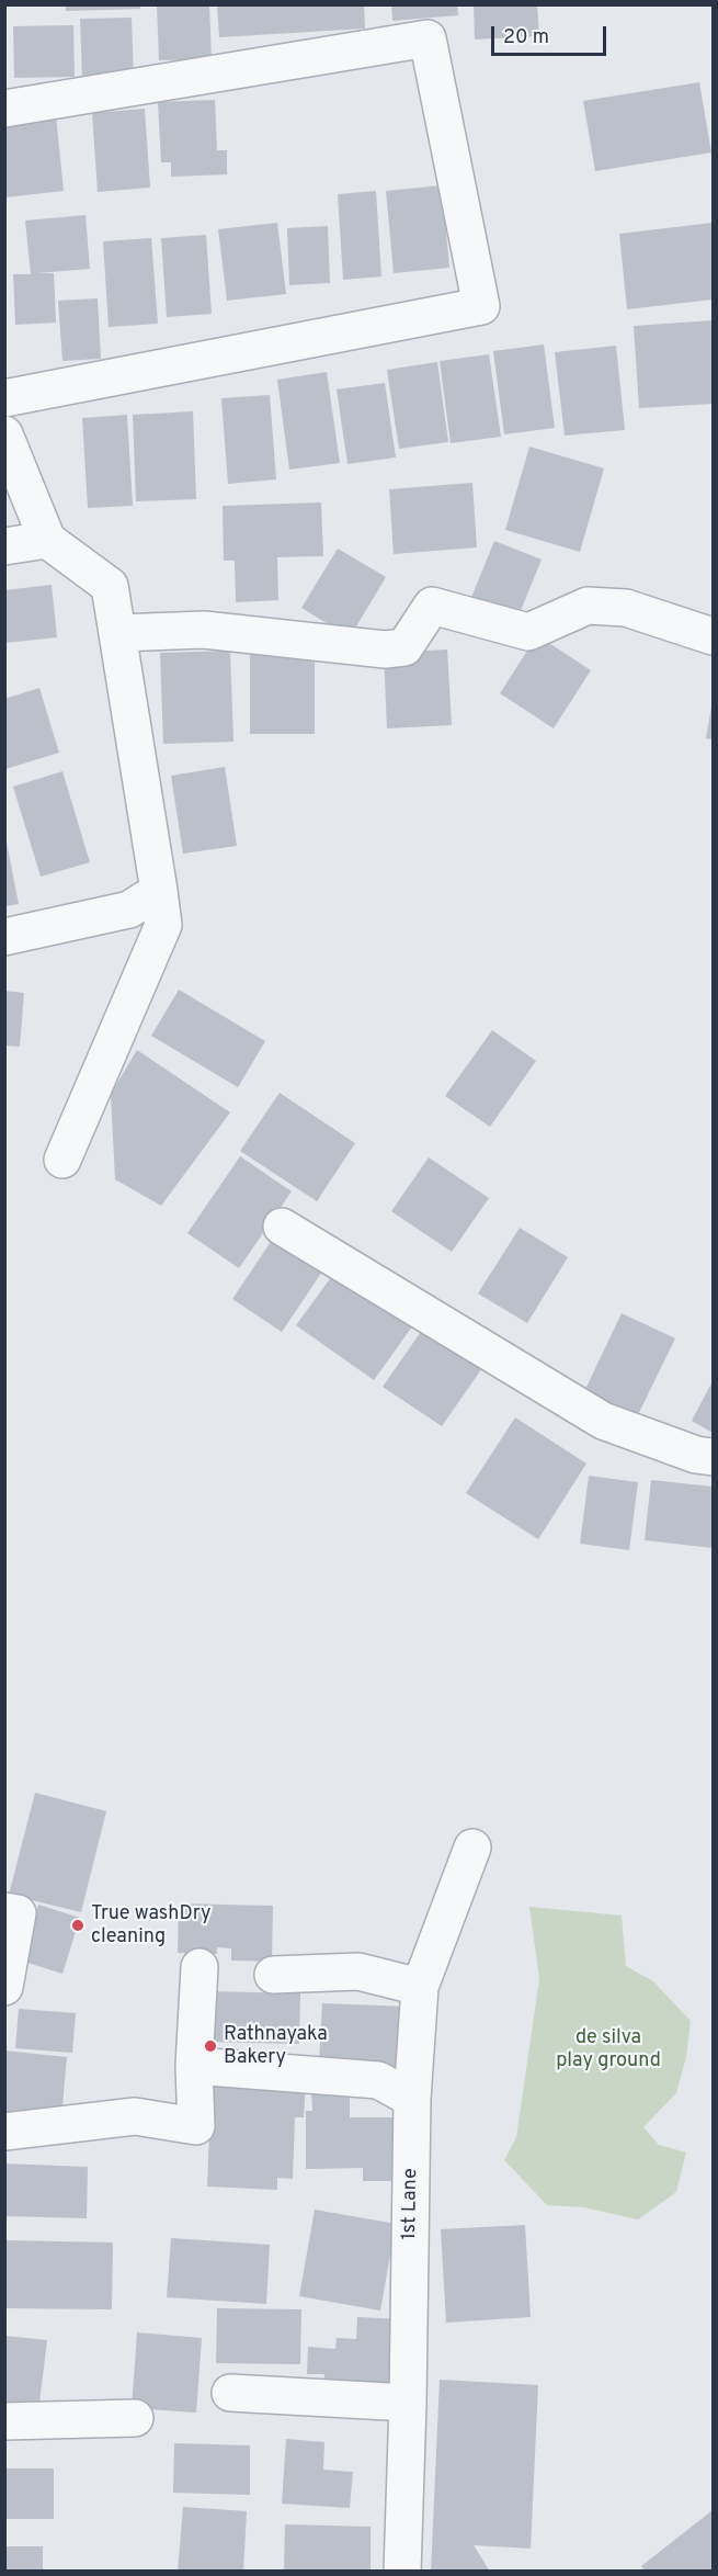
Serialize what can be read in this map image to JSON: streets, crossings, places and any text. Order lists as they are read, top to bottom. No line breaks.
{"streets":{"street":["1st Lane"]},"parks":["de silva play ground"],"places":["True washDry cleaning","Rathnayaka Bakery"],"scale_bar":"20 m"}
